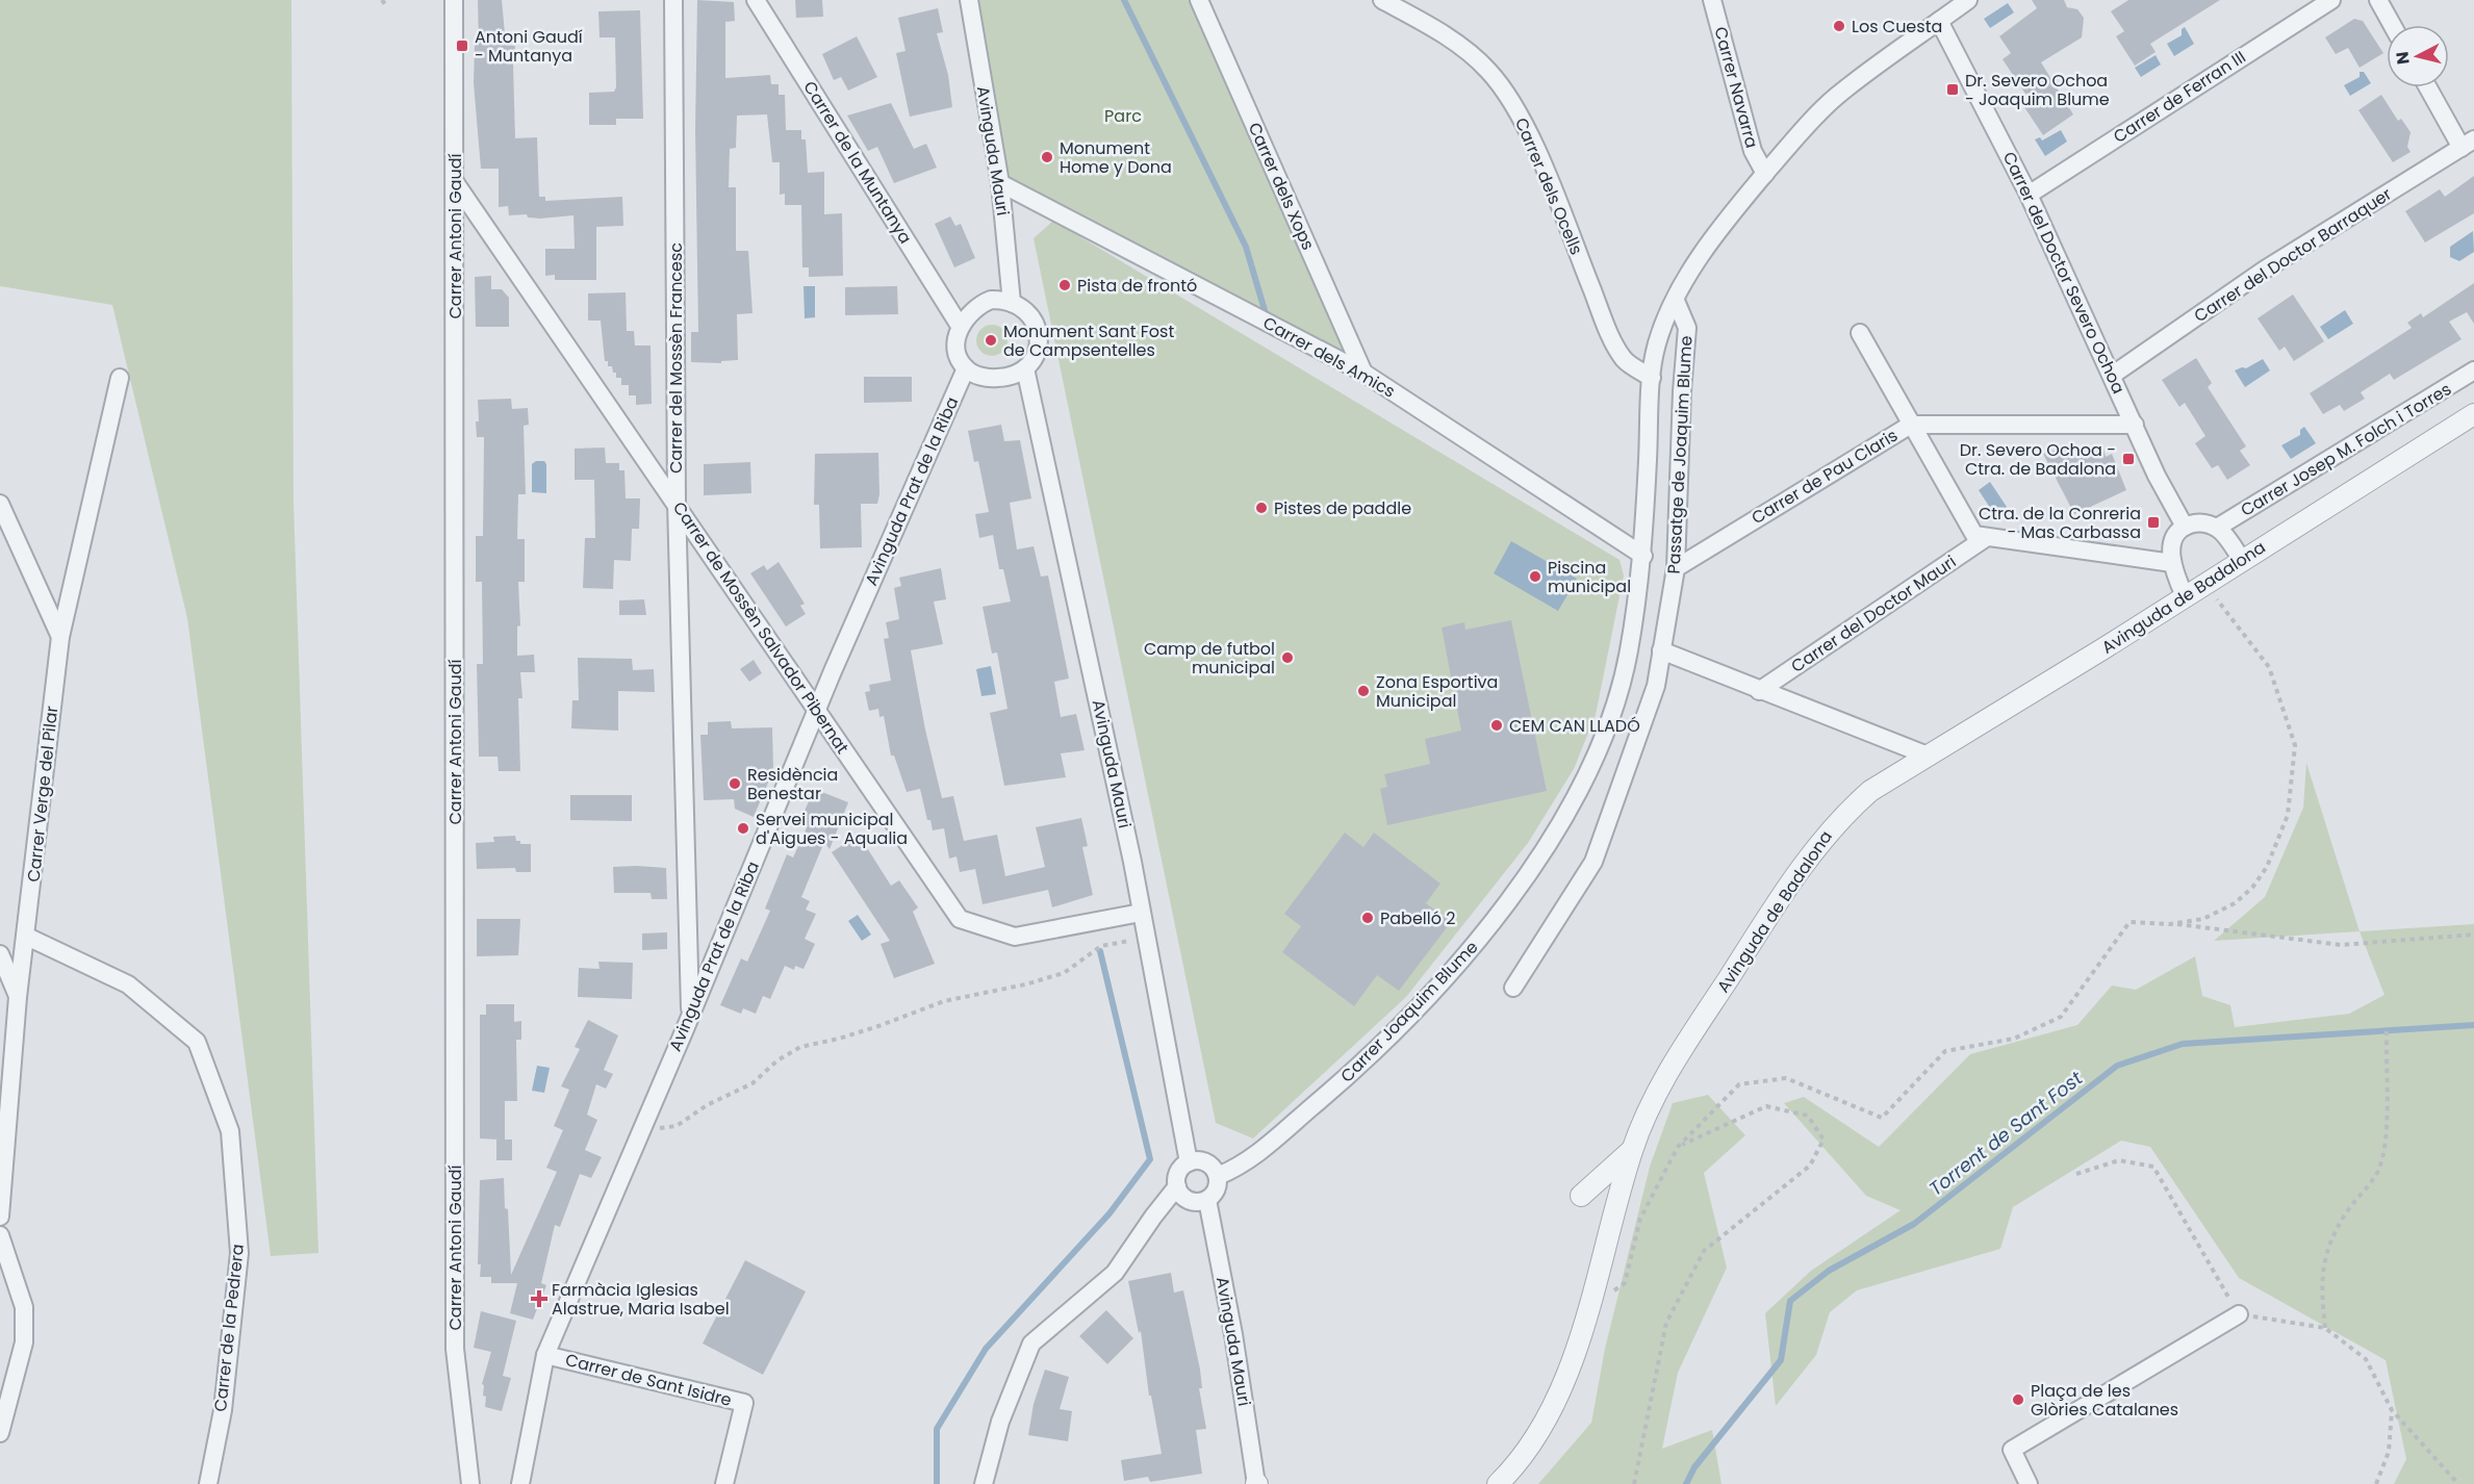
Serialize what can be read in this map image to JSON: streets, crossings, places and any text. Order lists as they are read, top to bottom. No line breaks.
{"streets":{"street":["Carrer Navarra","Carrer de Ferran III","Avinguda Mauri","Carrer de la Muntanya","Carrer dels Xops","Carrer dels Ocells","Carrer Antoni Gaudí","Carrer del Doctor Barraquer","Carrer del Doctor Severo Ochoa","Carrer dels Amics","Carrer del Mossèn Francesc","Carrer Josep M. Folch i Torres","Passatge de Joaquim Blume","Carrer de Pau Claris","Avinguda Prat de la Riba","Avinguda de Badalona","Carrer del Doctor Mauri","Carrer de Mossèn Salvador Pibernat","Carrer Verge del Pilar","Carrer Joaquim Blume","Carrer de la Pedrera","Carrer de Sant Isidre"]},"crossings":[["Carrer Navarra","Carrer Joaquim Blume"],["Carrer de Ferran III","Carrer del Doctor Severo Ochoa"],["Avinguda Mauri","Carrer de la Muntanya"],["Avinguda Mauri","Carrer dels Amics"],["Avinguda Mauri","Avinguda Prat de la Riba"],["Avinguda Mauri","Carrer de Mossèn Salvador Pibernat"],["Avinguda Mauri","Carrer Joaquim Blume"],["Carrer de la Muntanya","Avinguda Prat de la Riba"],["Carrer dels Xops","Carrer dels Amics"],["Carrer dels Ocells","Carrer Joaquim Blume"],["Carrer Antoni Gaudí","Carrer de Mossèn Salvador Pibernat"],["Carrer del Doctor Barraquer","Carrer del Doctor Severo Ochoa"],["Carrer del Doctor Severo Ochoa","Carrer de Pau Claris"],["Carrer del Doctor Severo Ochoa","Carrer Joaquim Blume"],["Carrer dels Amics","Carrer Joaquim Blume"],["Carrer del Mossèn Francesc","Avinguda Prat de la Riba"],["Carrer del Mossèn Francesc","Carrer de Mossèn Salvador Pibernat"],["Passatge de Joaquim Blume","Carrer de Pau Claris"],["Passatge de Joaquim Blume","Carrer Joaquim Blume"],["Avinguda Prat de la Riba","Carrer de Mossèn Salvador Pibernat"],["Avinguda Prat de la Riba","Carrer de Sant Isidre"],["Carrer Verge del Pilar","Carrer de la Pedrera"]],"water":["Torrent de Sant Fost"],"parks":["Parc"],"places":{"other":["Los Cuesta","Monument Home y Dona","Pista de frontó","Monument Sant Fost de Campsentelles","Pistes de paddle","Piscina municipal","Camp de futbol municipal","Zona Esportiva Municipal","CEM CAN LLADÓ","Residència Benestar","Servei municipal d'Aigues - Aqualia","Pabelló 2","Plaça de les Glòries Catalanes"],"transit":["Antoni Gaudí - Muntanya","Dr. Severo Ochoa - Joaquim Blume","Dr. Severo Ochoa - Ctra. de Badalona","Ctra. de la Conreria - Mas Carbassa"],"health":["Farmàcia Iglesias Alastrue, Maria Isabel"]},"north":"left"}
